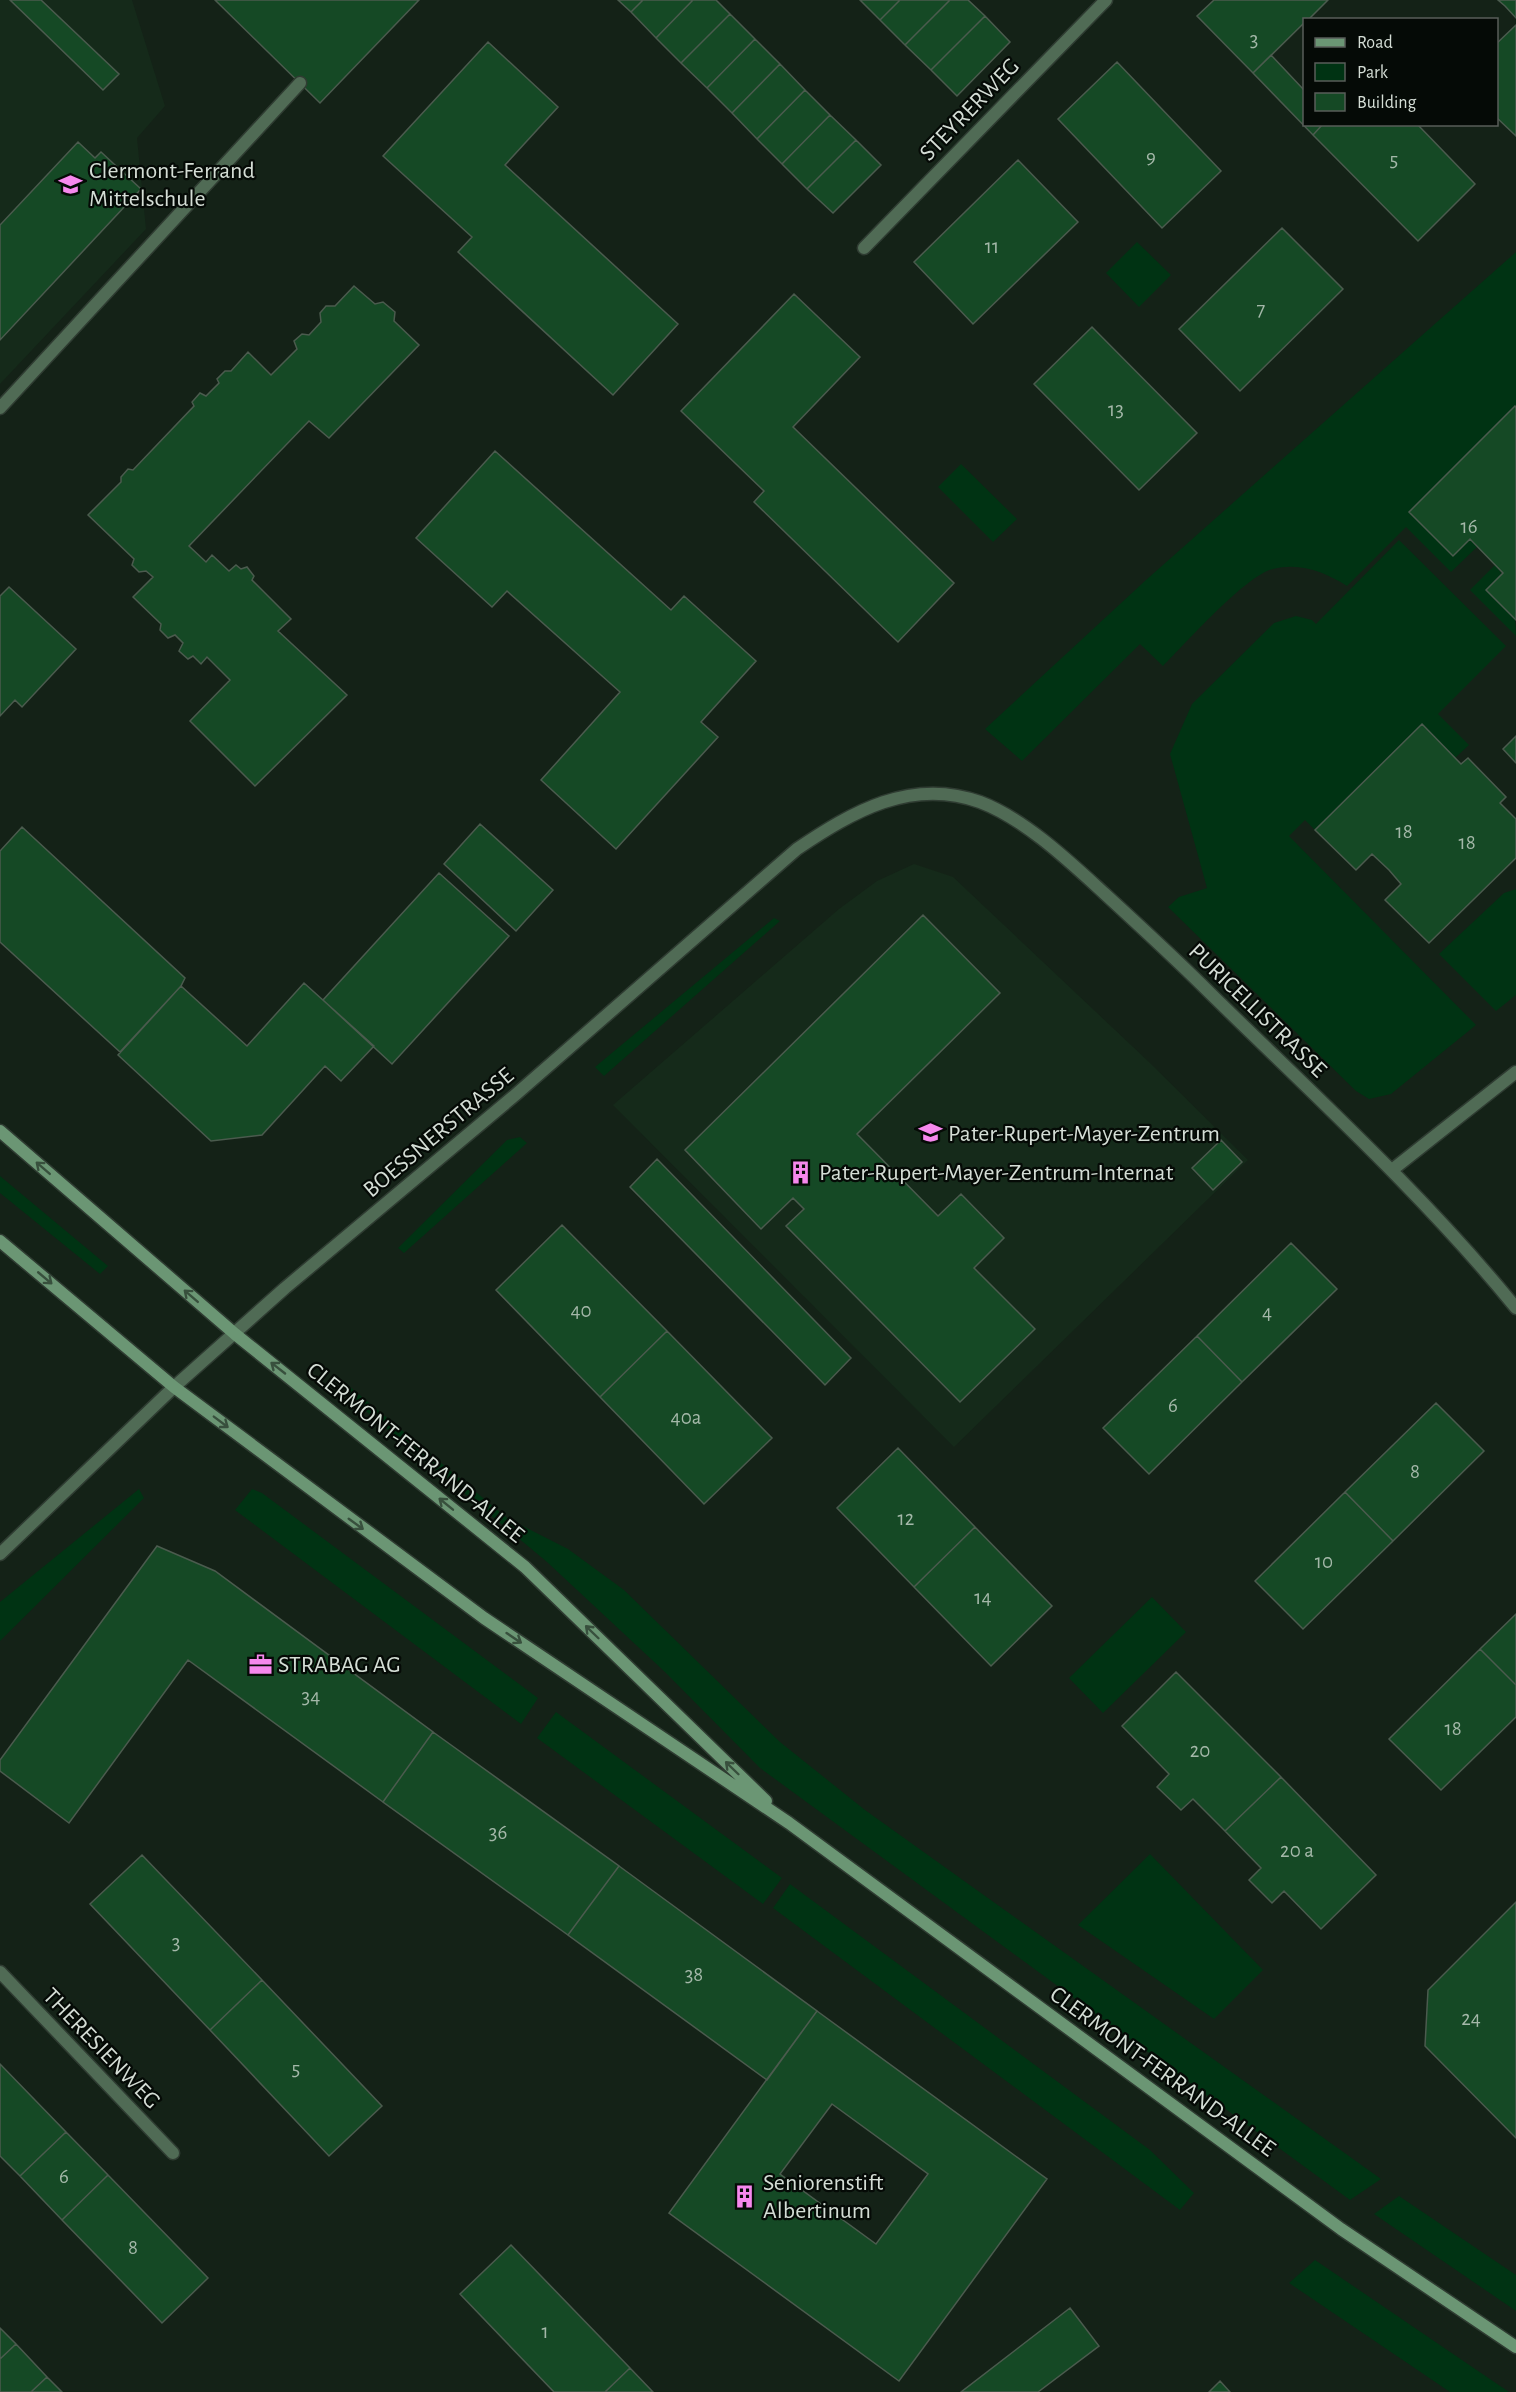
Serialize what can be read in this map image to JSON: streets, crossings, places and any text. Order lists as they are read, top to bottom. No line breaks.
{"streets":{"street":["STEYRERWEG","PURICELLISTRASSE","BOESSNERSTRASSE","CLERMONT-FERRAND-ALLEE","THERESIENWEG"]},"crossings":[["PURICELLISTRASSE","BOESSNERSTRASSE"],["BOESSNERSTRASSE","CLERMONT-FERRAND-ALLEE"]],"places":{"school or university":["Clermont-Ferrand Mittelschule","Pater-Rupert-Mayer-Zentrum"],"building":["Pater-Rupert-Mayer-Zentrum-Internat","Seniorenstift Albertinum"],"office":["STRABAG AG"]},"house_numbers":["3","9","5","11","7","13","16","18","18","40","4","6","40a","8","12","10","14","34","18","20","36","20 a","3","38","24","5","6","8","1"],"legend":["Road","Park","Building"]}
